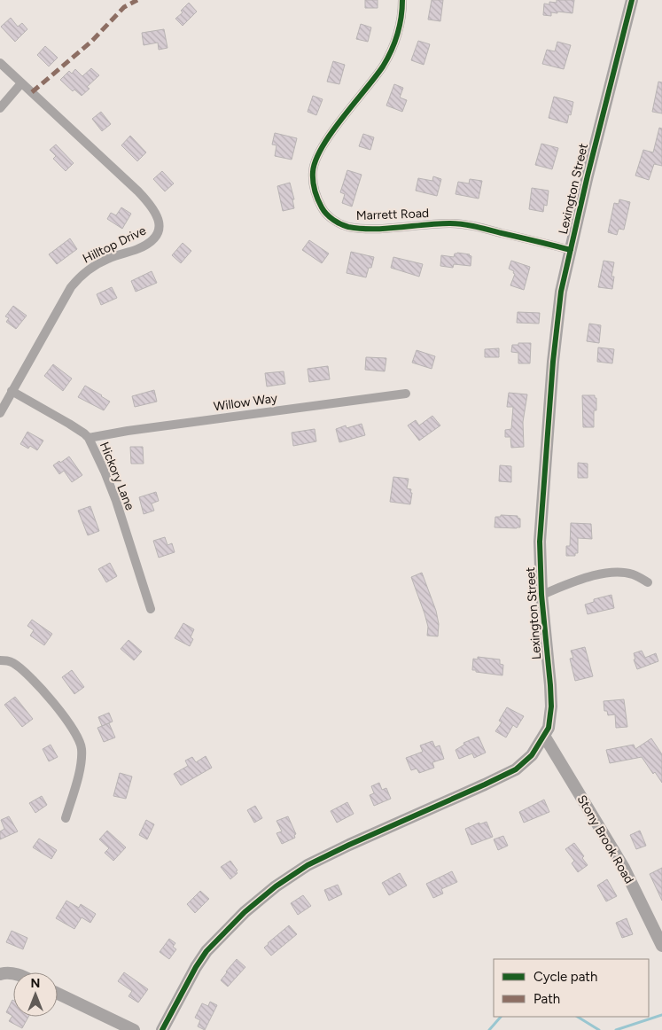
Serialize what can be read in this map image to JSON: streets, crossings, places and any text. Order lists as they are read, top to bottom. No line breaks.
{"streets":{"street":["Lexington Street","Marrett Road","Hilltop Drive","Willow Way","Hickory Lane","Stony Brook Road"]},"crossings":[["Lexington Street","Marrett Road"],["Lexington Street","Stony Brook Road"],["Hilltop Drive","Hickory Lane"],["Willow Way","Hickory Lane"]],"legend":["Cycle path","Path"],"north":"top"}
